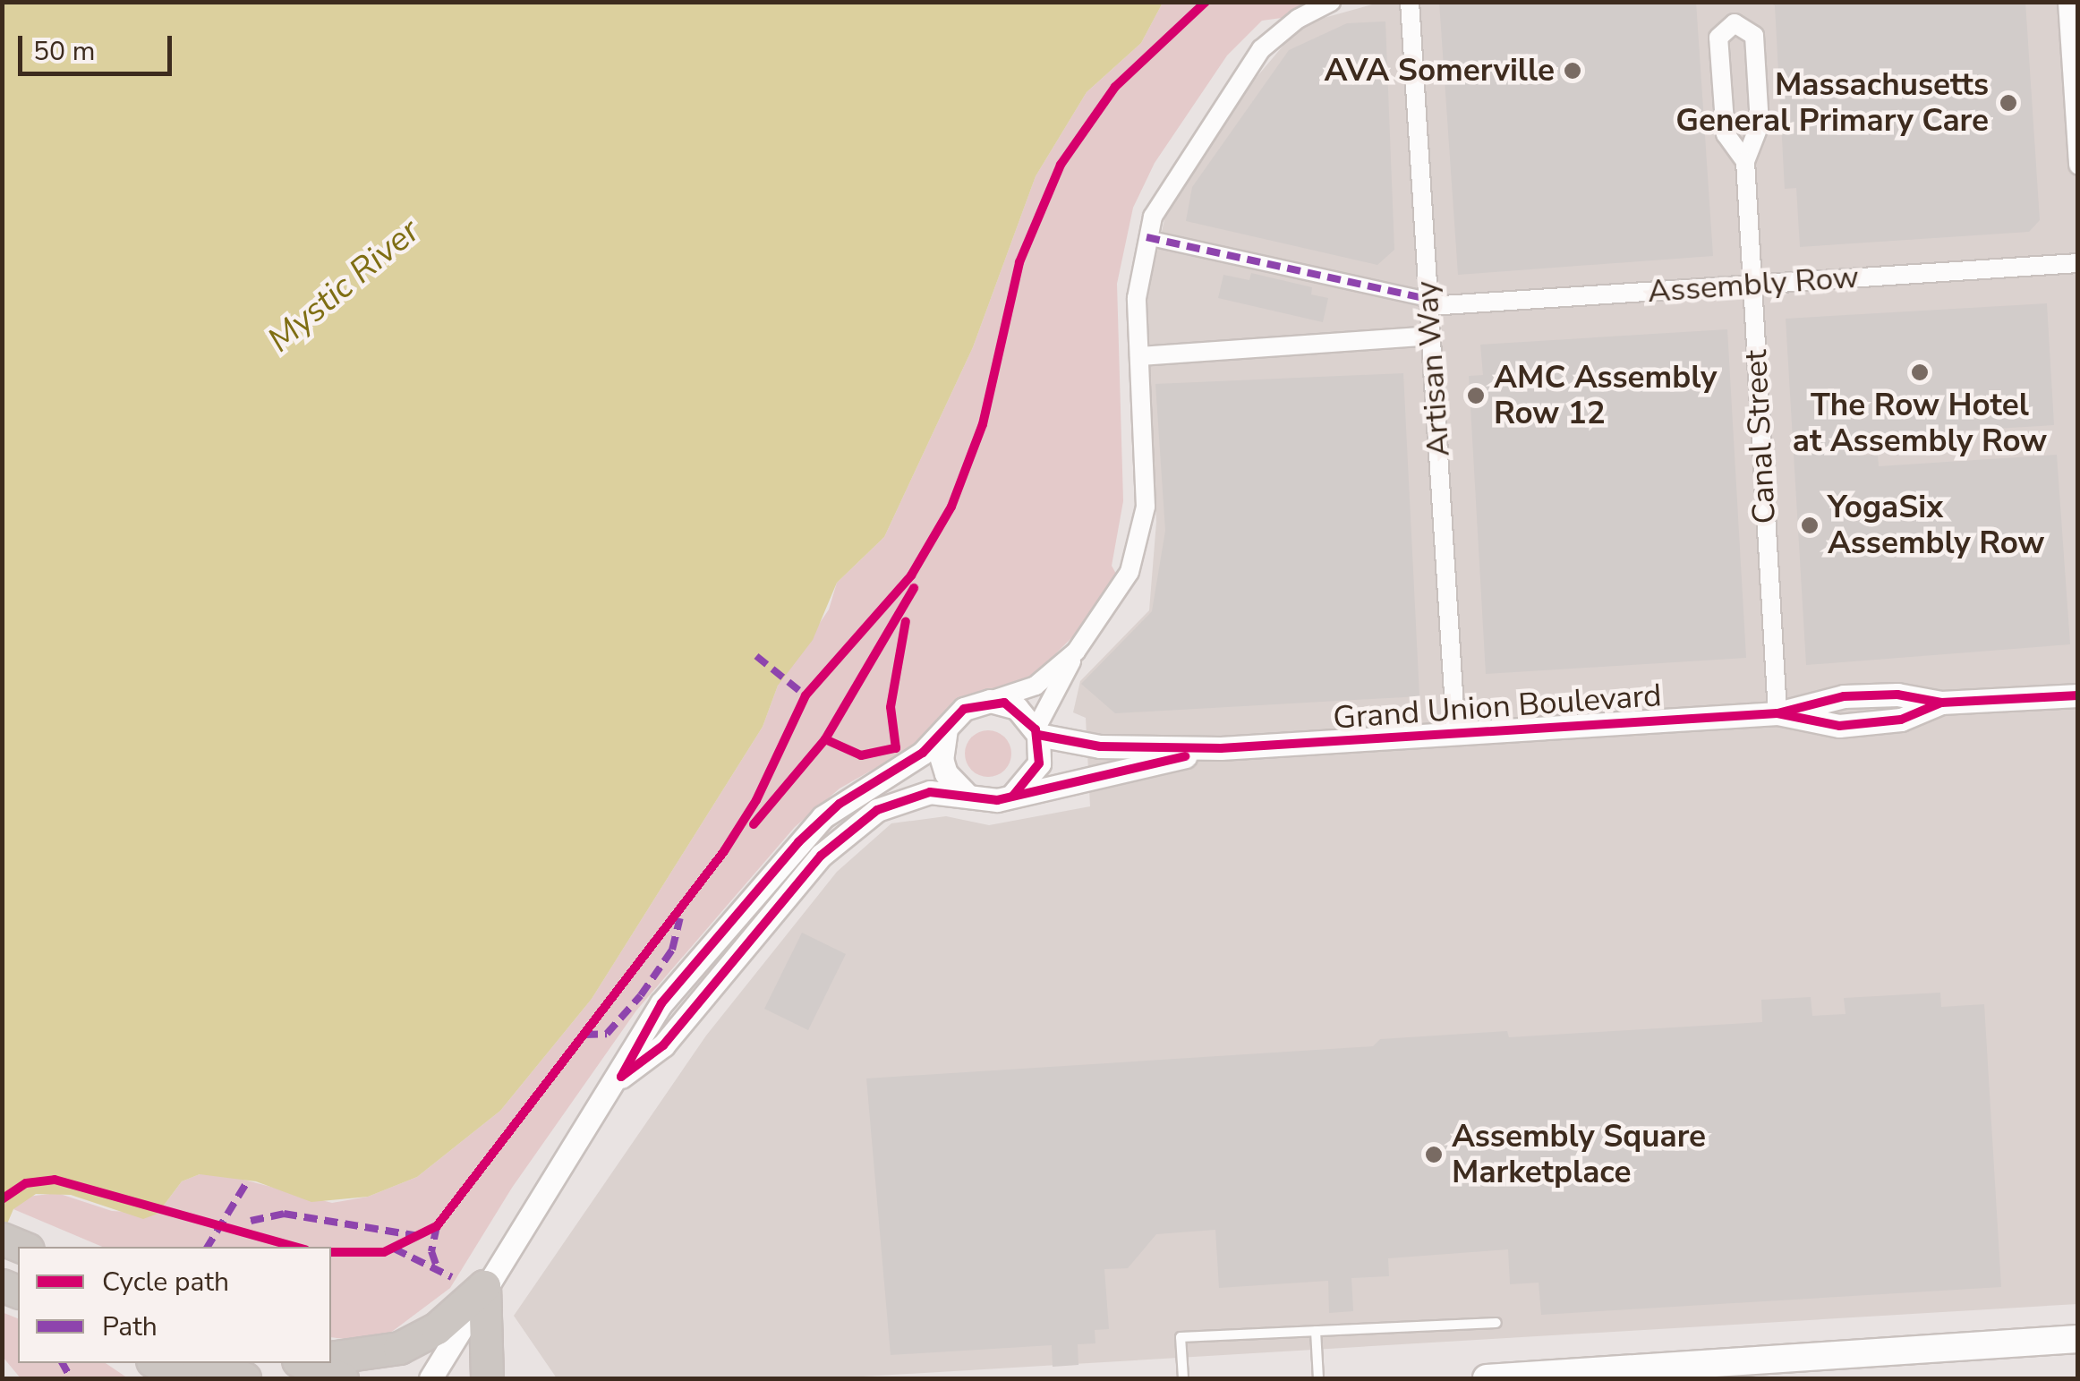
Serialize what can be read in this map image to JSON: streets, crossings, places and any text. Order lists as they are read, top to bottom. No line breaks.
{"streets":{"street":["Assembly Row","Artisan Way","Canal Street","Grand Union Boulevard"]},"crossings":[["Assembly Row","Artisan Way"],["Assembly Row","Canal Street"],["Artisan Way","Grand Union Boulevard"],["Canal Street","Grand Union Boulevard"]],"water":["Mystic River"],"places":["AVA Somerville","Massachusetts General Primary Care","The Row Hotel at Assembly Row","AMC Assembly Row 12","YogaSix Assembly Row","Assembly Square Marketplace"],"legend":["Cycle path","Path"],"scale_bar":"50 m"}
